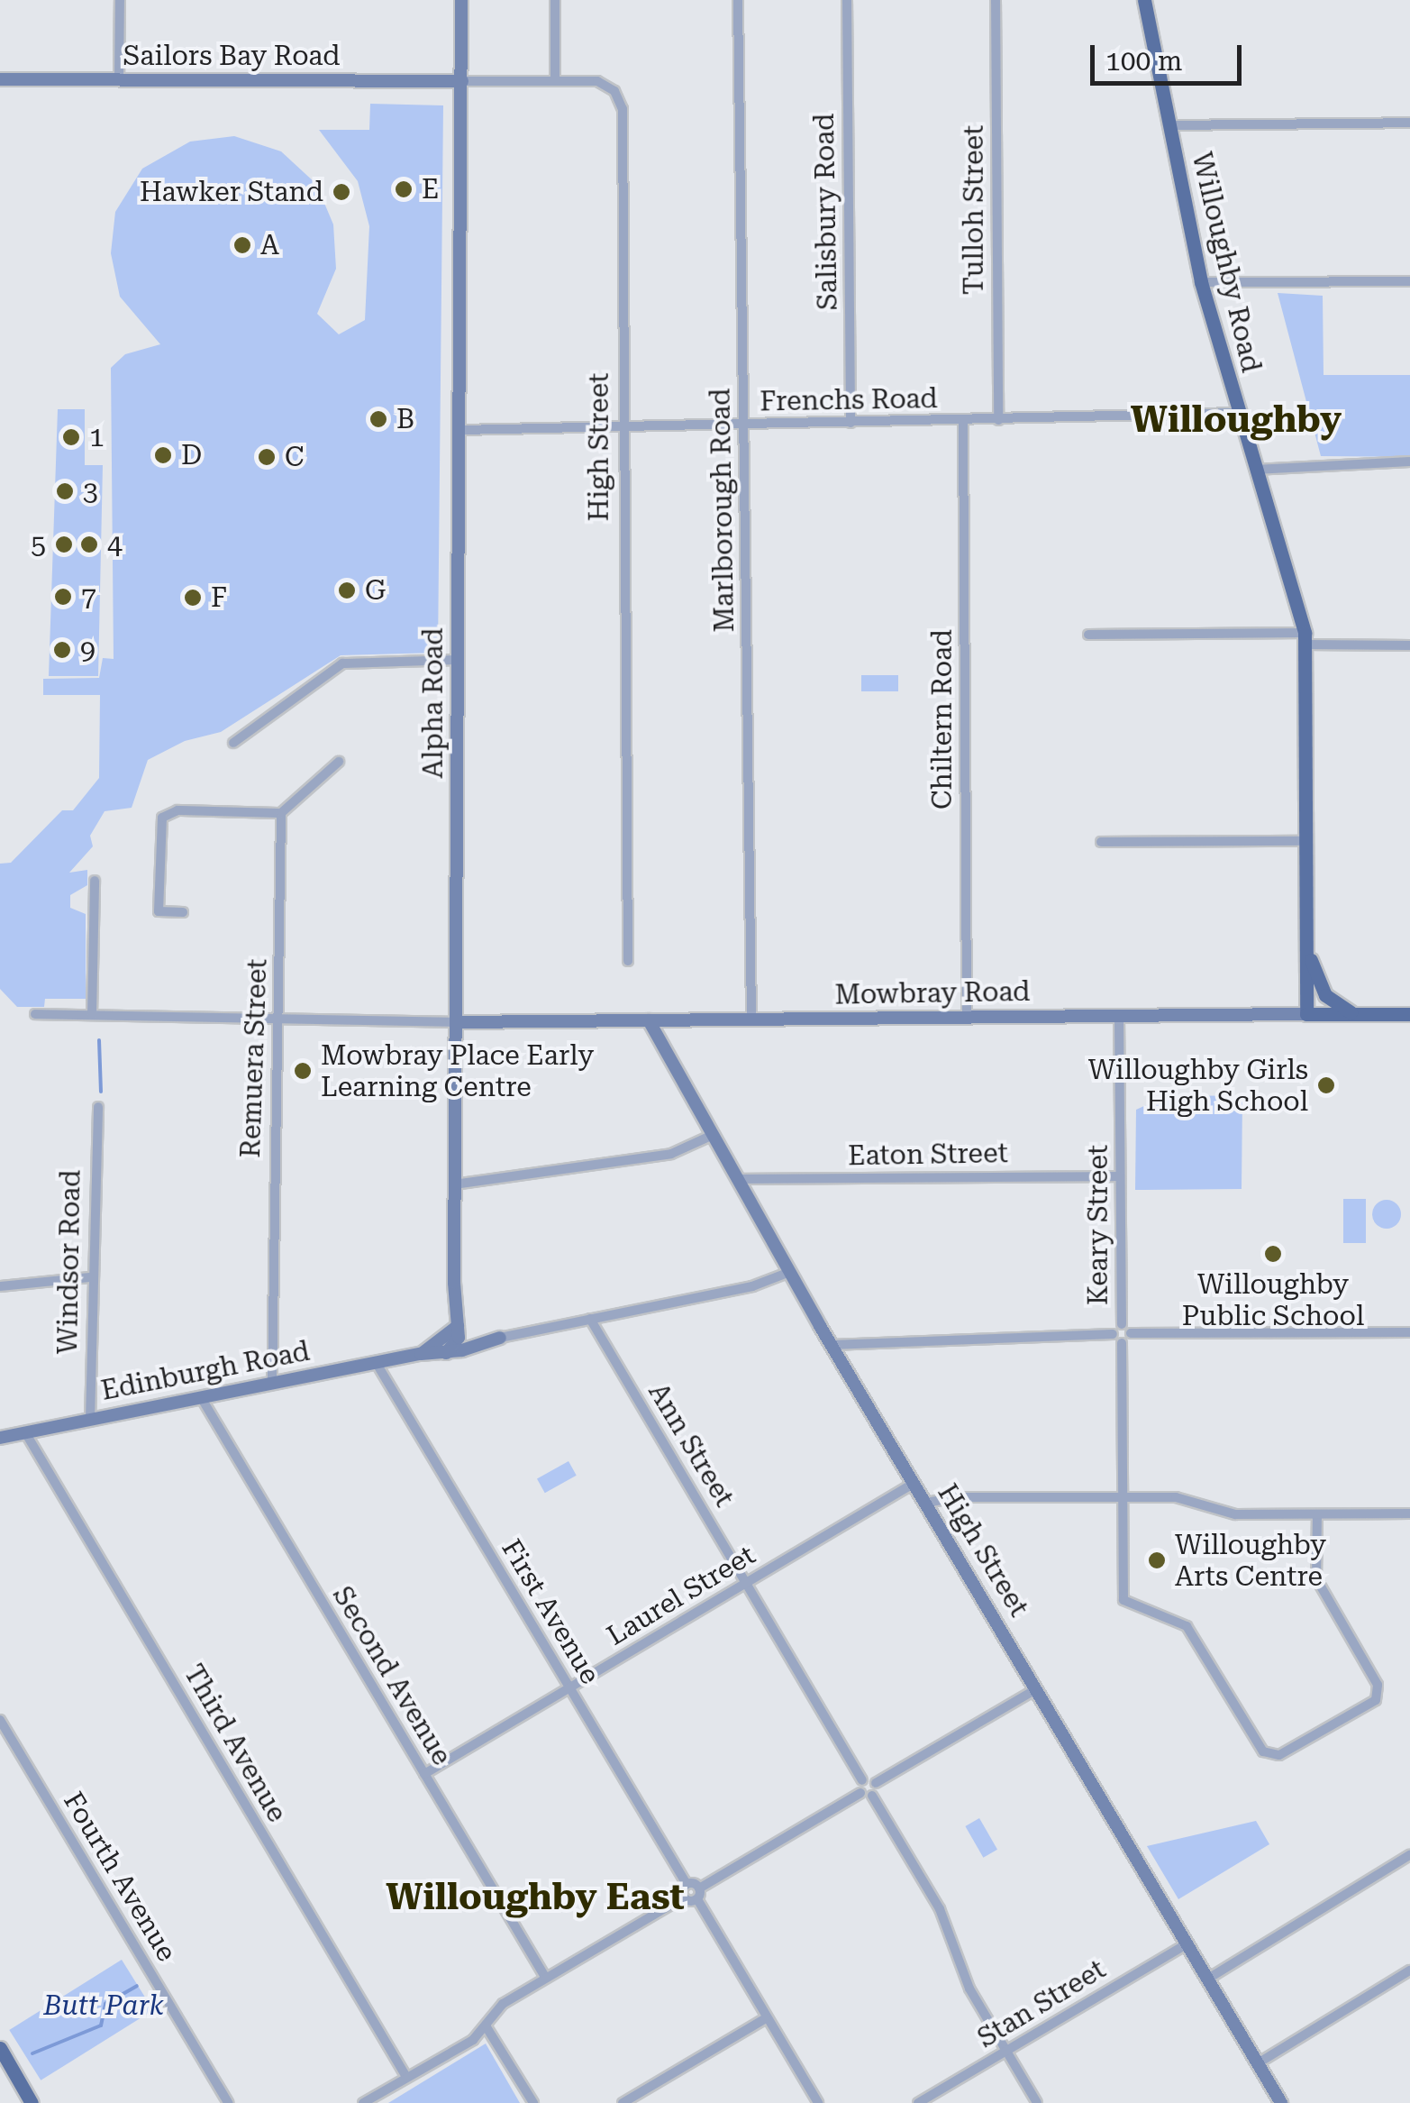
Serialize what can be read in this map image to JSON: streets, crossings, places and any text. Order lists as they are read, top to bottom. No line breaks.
{"streets":{"main road":["Sailors Bay Road","Willoughby Road","High Street","Alpha Road","Mowbray Road","Edinburgh Road"],"street":["Tulloh Street","Salisbury Road","Frenchs Road","Marlborough Road","Chiltern Road","Remuera Street","Eaton Street","Keary Street","Windsor Road","Ann Street","Laurel Street","First Avenue","Second Avenue","Third Avenue","Fourth Avenue","Stan Street"]},"crossings":[["Sailors Bay Road","High Street"],["Sailors Bay Road","Alpha Road"],["Tulloh Street","Frenchs Road"],["Salisbury Road","Frenchs Road"],["Willoughby Road","Frenchs Road"],["Willoughby Road","Mowbray Road"],["Frenchs Road","High Street"],["Frenchs Road","Marlborough Road"],["Frenchs Road","Alpha Road"],["Frenchs Road","Chiltern Road"],["High Street","Alpha Road"],["High Street","Mowbray Road"],["High Street","Eaton Street"],["High Street","Laurel Street"],["High Street","Stan Street"],["Marlborough Road","Mowbray Road"],["Alpha Road","Mowbray Road"],["Alpha Road","Edinburgh Road"],["Chiltern Road","Mowbray Road"],["Mowbray Road","Keary Street"],["Remuera Street","Edinburgh Road"],["Eaton Street","Keary Street"],["Windsor Road","Edinburgh Road"],["Edinburgh Road","First Avenue"],["Edinburgh Road","Second Avenue"],["Edinburgh Road","Third Avenue"],["Ann Street","Laurel Street"],["Laurel Street","First Avenue"],["Laurel Street","Second Avenue"]],"districts":["Willoughby","Willoughby East"],"parks":["Butt Park"],"places":["E","Hawker Stand","A","B","1","D","C","3","5","4","G","7","F","9","Mowbray Place Early Learning Centre","Willoughby Girls High School","Willoughby Public School","Willoughby Arts Centre"],"scale_bar":"100 m"}
